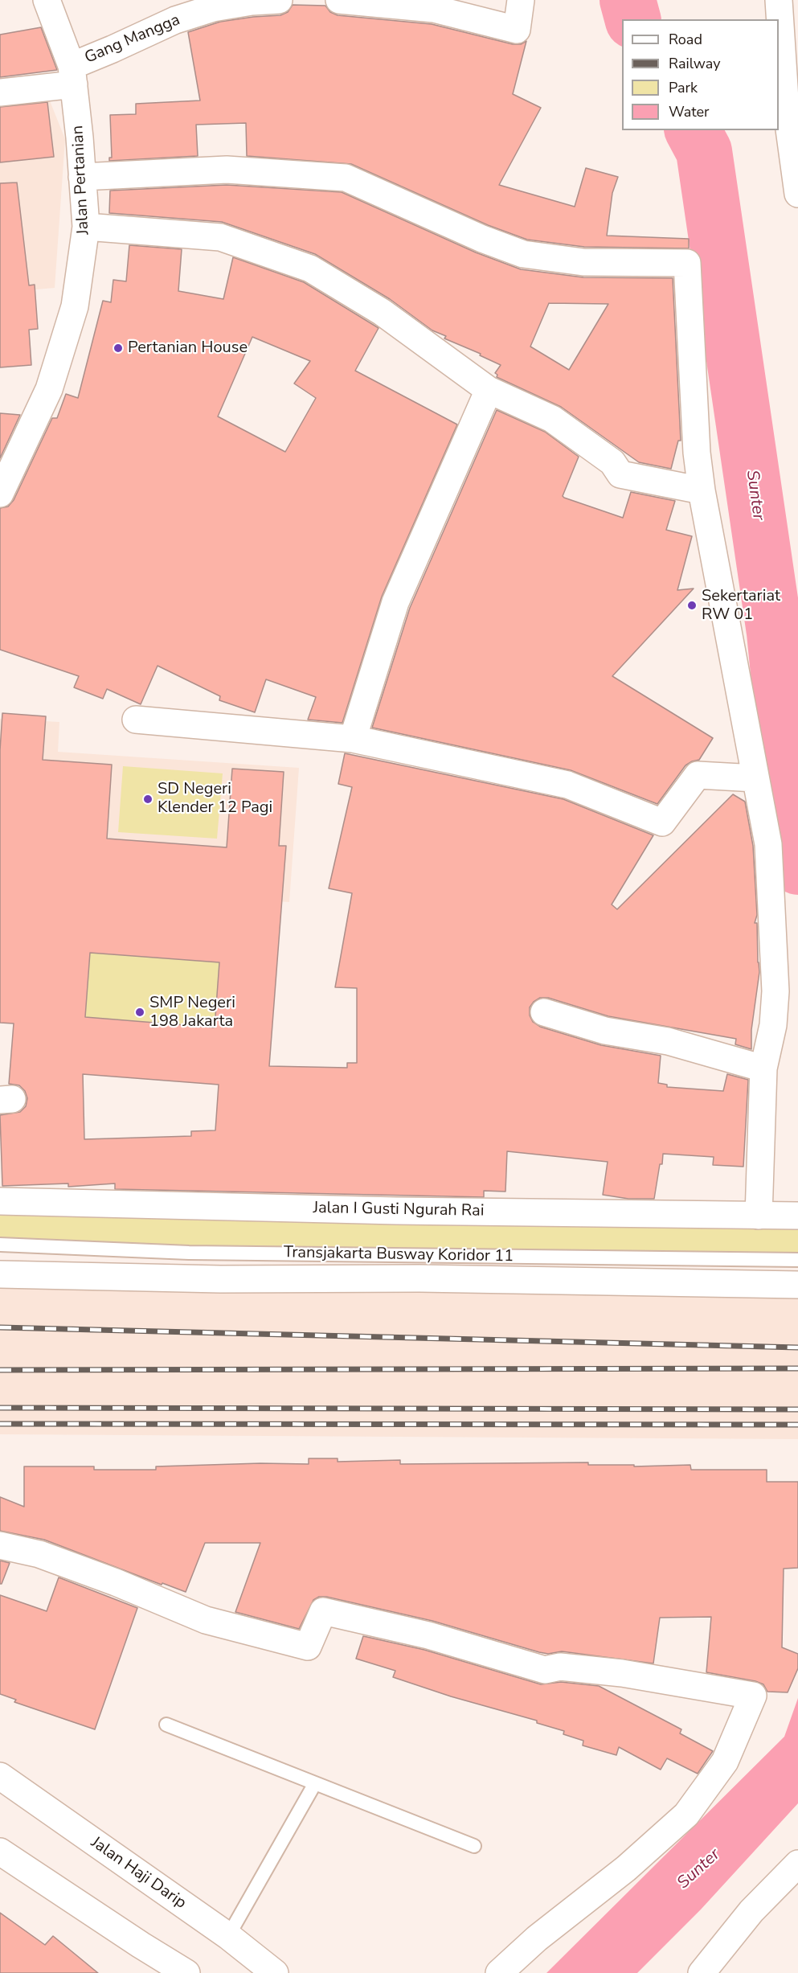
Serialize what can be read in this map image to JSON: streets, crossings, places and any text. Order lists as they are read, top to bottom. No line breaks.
{"streets":{"street":["Gang Mangga","Jalan Pertanian","Jalan I Gusti Ngurah Rai","Jalan Haji Darip"],"lane":["Transjakarta Busway Koridor 11"]},"crossings":[["Gang Mangga","Jalan Pertanian"]],"water":["Sunter"],"places":["Pertanian House","Sekertariat RW 01","SD Negeri Klender 12 Pagi","SMP Negeri 198 Jakarta"],"legend":["Road","Railway","Park","Water"]}
